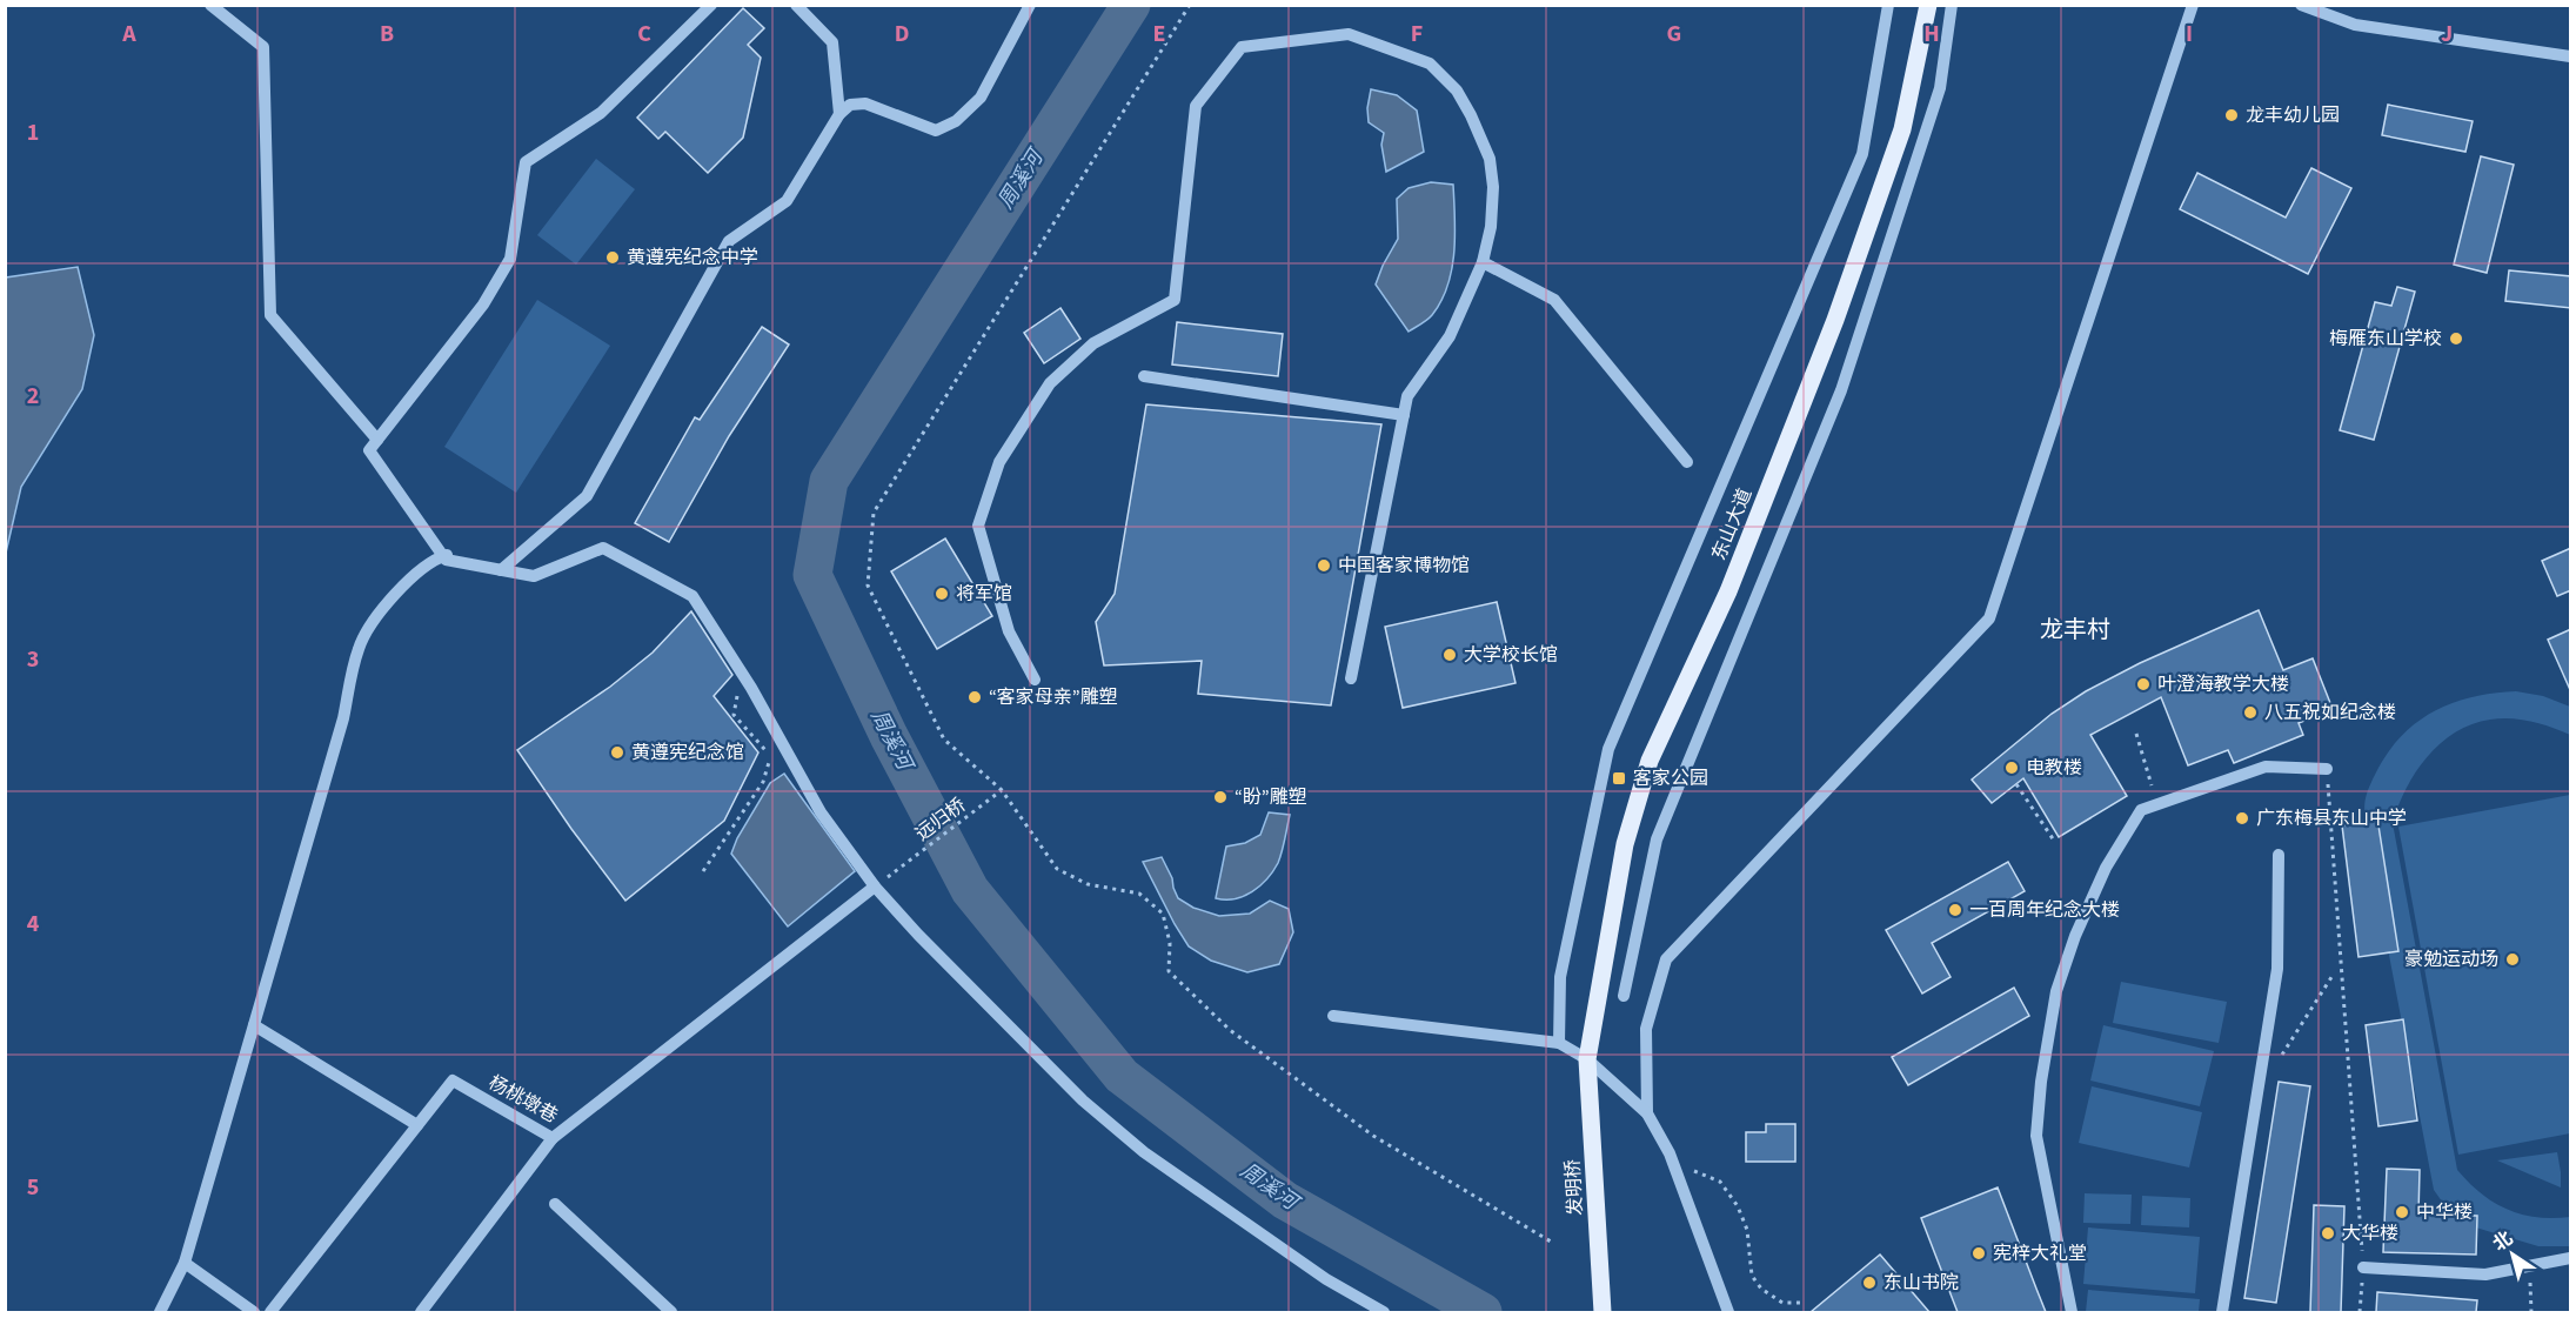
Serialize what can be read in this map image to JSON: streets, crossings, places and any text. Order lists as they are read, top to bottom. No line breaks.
{"streets":{"main road":["东山大道","发明桥"],"street":["杨桃墩巷"],"path":["远归桥"]},"crossings":[["东山大道","发明桥"]],"districts":["龙丰村"],"water":["周溪河"],"places":{"other":["龙丰幼儿园","黄遵宪纪念中学","梅雁东山学校","中国客家博物馆","将军馆","大学校长馆","叶澄海教学大楼","“客家母亲”雕塑","八五祝如纪念楼","黄遵宪纪念馆","电教楼","“盼”雕塑","广东梅县东山中学","一百周年纪念大楼","豪勉运动场","中华楼","大华楼","宪梓大礼堂","东山书院"],"transit":["客家公园"]},"north":"top left","grid":{"columns":["A","B","C","D","E","F","G","H","I","J"],"rows":["1","2","3","4","5"]}}
